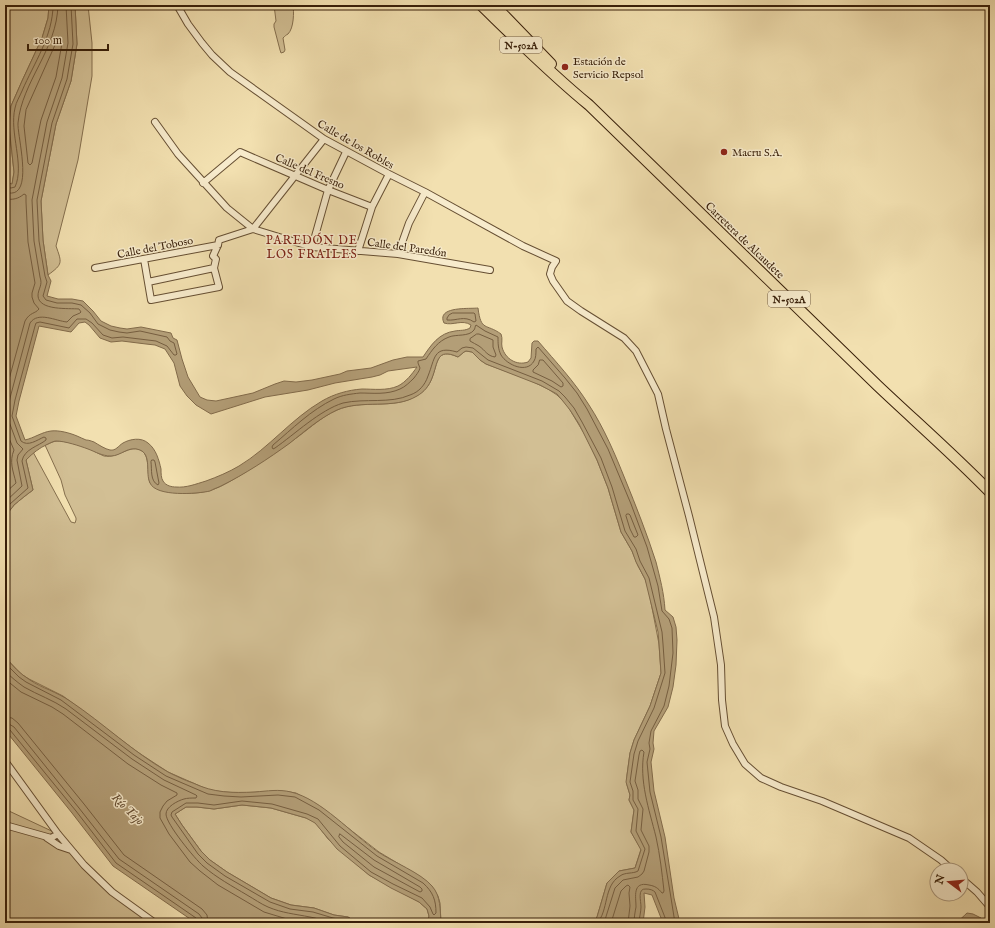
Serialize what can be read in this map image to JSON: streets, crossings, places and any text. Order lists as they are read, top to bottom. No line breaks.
{"streets":{"main road":["N-502A","Carretera de Alcaudete"],"street":["Calle de los Robles","Calle del Fresno","Calle del Toboso","Calle del Paredón"]},"crossings":[["Calle del Fresno","Calle del Paredón"]],"districts":["PAREDÓN DE LOS FRAILES"],"water":["Río Tajo"],"places":["Estación de Servicio Repsol","Macru S.A."],"scale_bar":"100 m","north":"left"}
